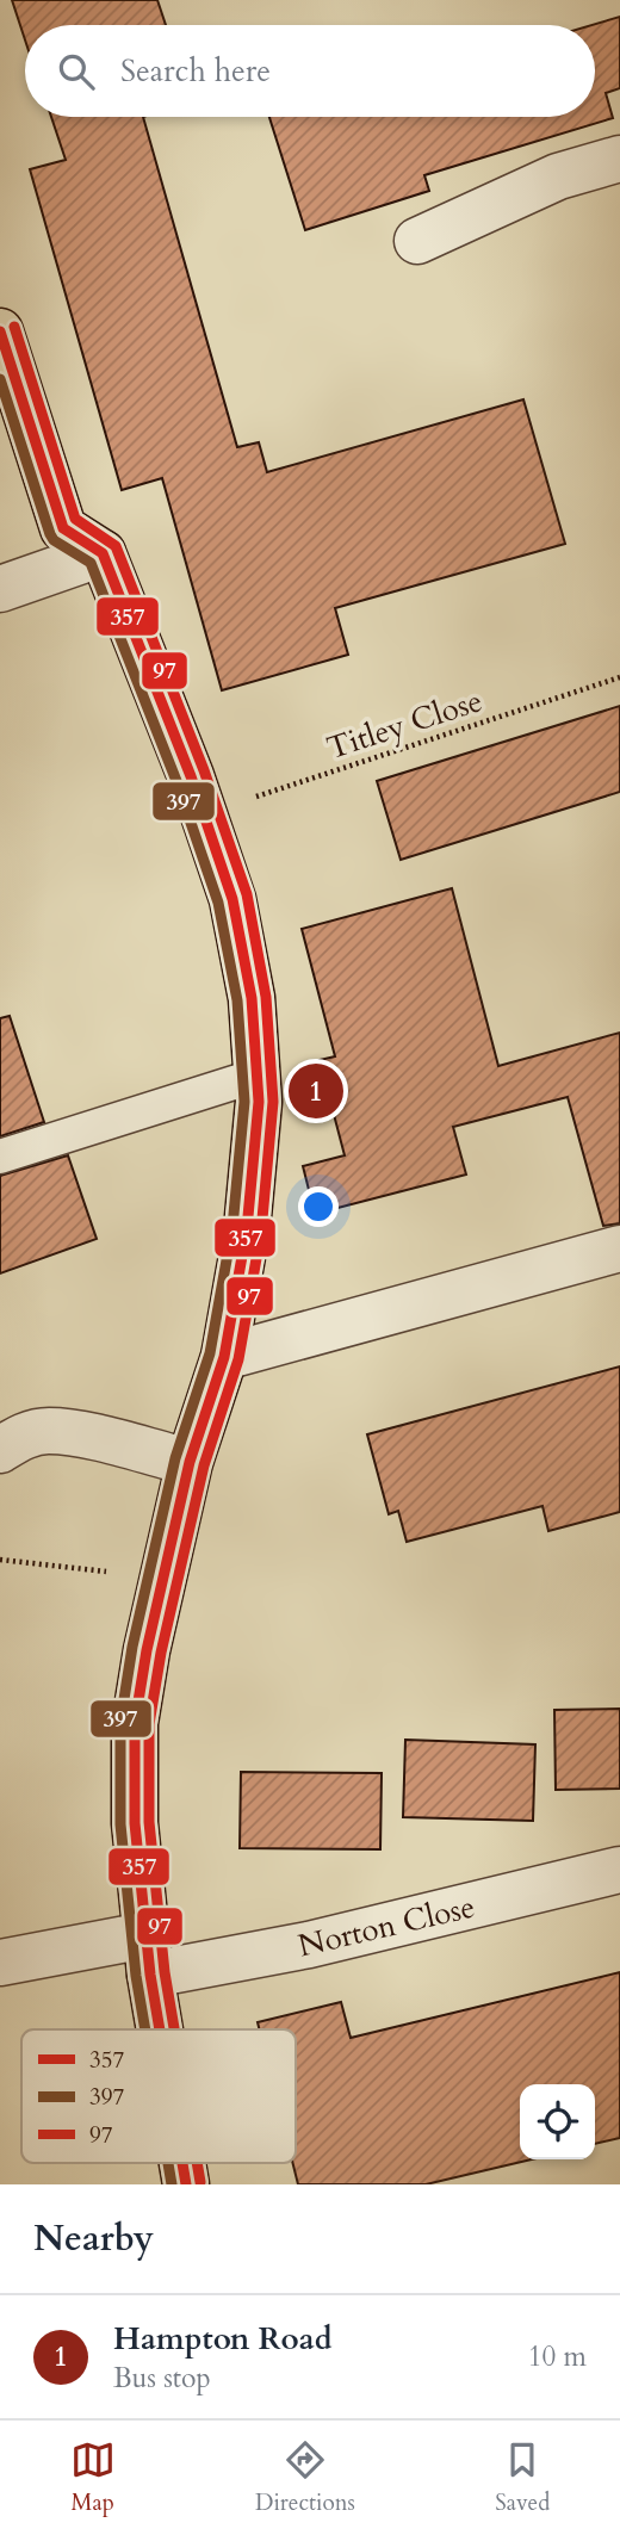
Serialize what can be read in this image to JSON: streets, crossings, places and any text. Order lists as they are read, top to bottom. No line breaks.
{"streets":{"street":["Norton Close"],"path":["Titley Close"]},"lines":["transit line 97","transit line 357","transit line 397"],"legend":["357","397","97"],"page":{"search":"Search here","pins":"1","heading":"Nearby","list":[{"mark":"1","name":"Hampton Road","note":"Bus stop","value":"10 m"}],"nav":["Map","Directions","Saved"]}}
